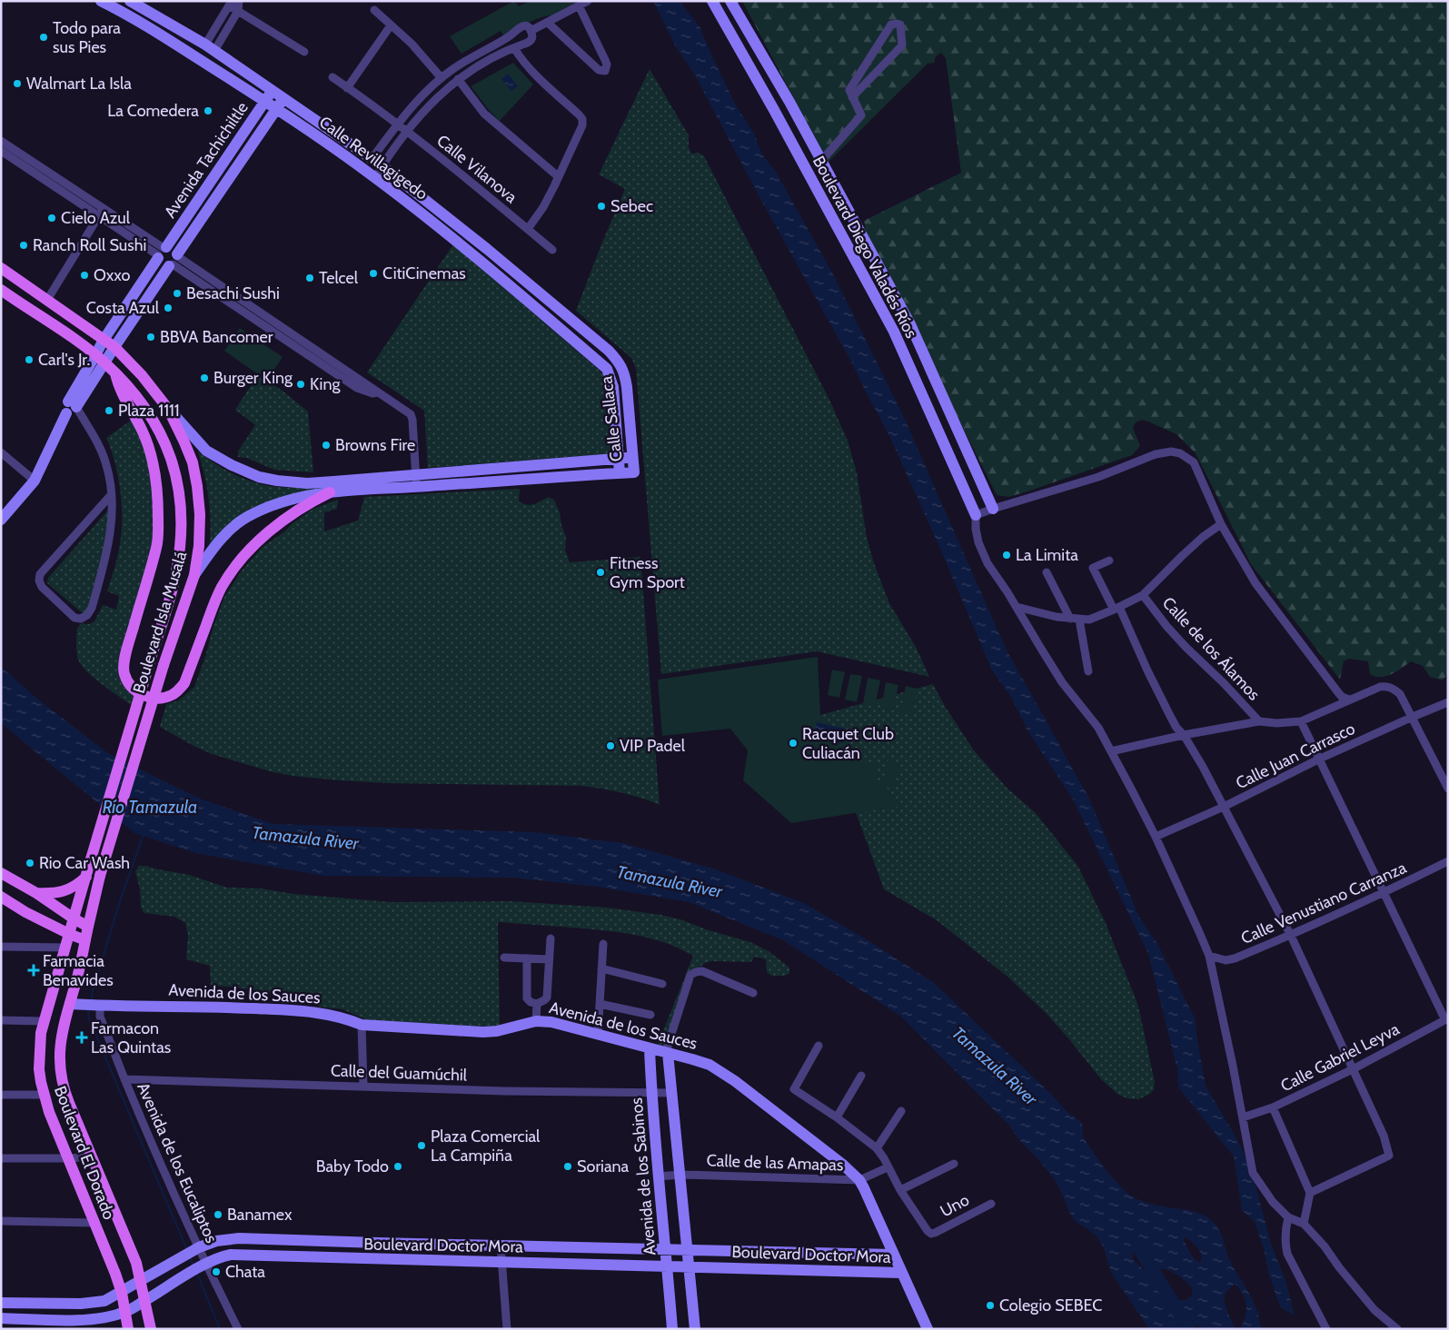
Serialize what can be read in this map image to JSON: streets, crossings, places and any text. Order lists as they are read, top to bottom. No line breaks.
{"streets":{"main road":["Boulevard Isla Musalá","Boulevard El Dorado"],"street":["Calle Revillagigedo","Avenida Tachichiltle","Calle Vilanova","Boulevard Diego Valadés Ríos","Calle Sallaca","Calle de los Álamos","Calle Juan Carrasco","Calle Venustiano Carranza","Avenida de los Sauces","Calle Gabriel Leyva","Calle del Guamúchil","Avenida de los Eucaliptos","Calle de las Amapas","Avenida de los Sabinos","Uno","Boulevard Doctor Mora"]},"crossings":[["Calle Revillagigedo","Avenida Tachichiltle"],["Calle Revillagigedo","Calle Sallaca"],["Avenida Tachichiltle","Boulevard Isla Musalá"],["Boulevard Isla Musalá","Boulevard El Dorado"],["Avenida de los Sauces","Boulevard El Dorado"],["Avenida de los Sauces","Avenida de los Eucaliptos"],["Avenida de los Sauces","Calle de las Amapas"],["Avenida de los Sauces","Avenida de los Sabinos"],["Avenida de los Sauces","Boulevard Doctor Mora"],["Calle del Guamúchil","Avenida de los Eucaliptos"],["Calle del Guamúchil","Avenida de los Sabinos"],["Boulevard El Dorado","Boulevard Doctor Mora"],["Avenida de los Eucaliptos","Boulevard Doctor Mora"],["Calle de las Amapas","Avenida de los Sabinos"],["Avenida de los Sabinos","Boulevard Doctor Mora"]],"water":["Río Tamazula","Tamazula River"],"places":{"other":["Todo para sus Pies","Walmart La Isla","La Comedera","Sebec","Cielo Azul","Ranch Roll Sushi","CitiCinemas","Oxxo","Telcel","Besachi Sushi","Costa Azul","BBVA Bancomer","Carl's Jr.","Burger King","King","Plaza 1111","Browns Fire","La Limita","Fitness Gym Sport","Racquet Club Culiacán","VIP Padel","Rio Car Wash","Plaza Comercial La Campiña","Baby Todo","Soriana","Banamex","Chata","Colegio SEBEC"],"health":["Farmacia Benavides","Farmacon Las Quintas"]}}
